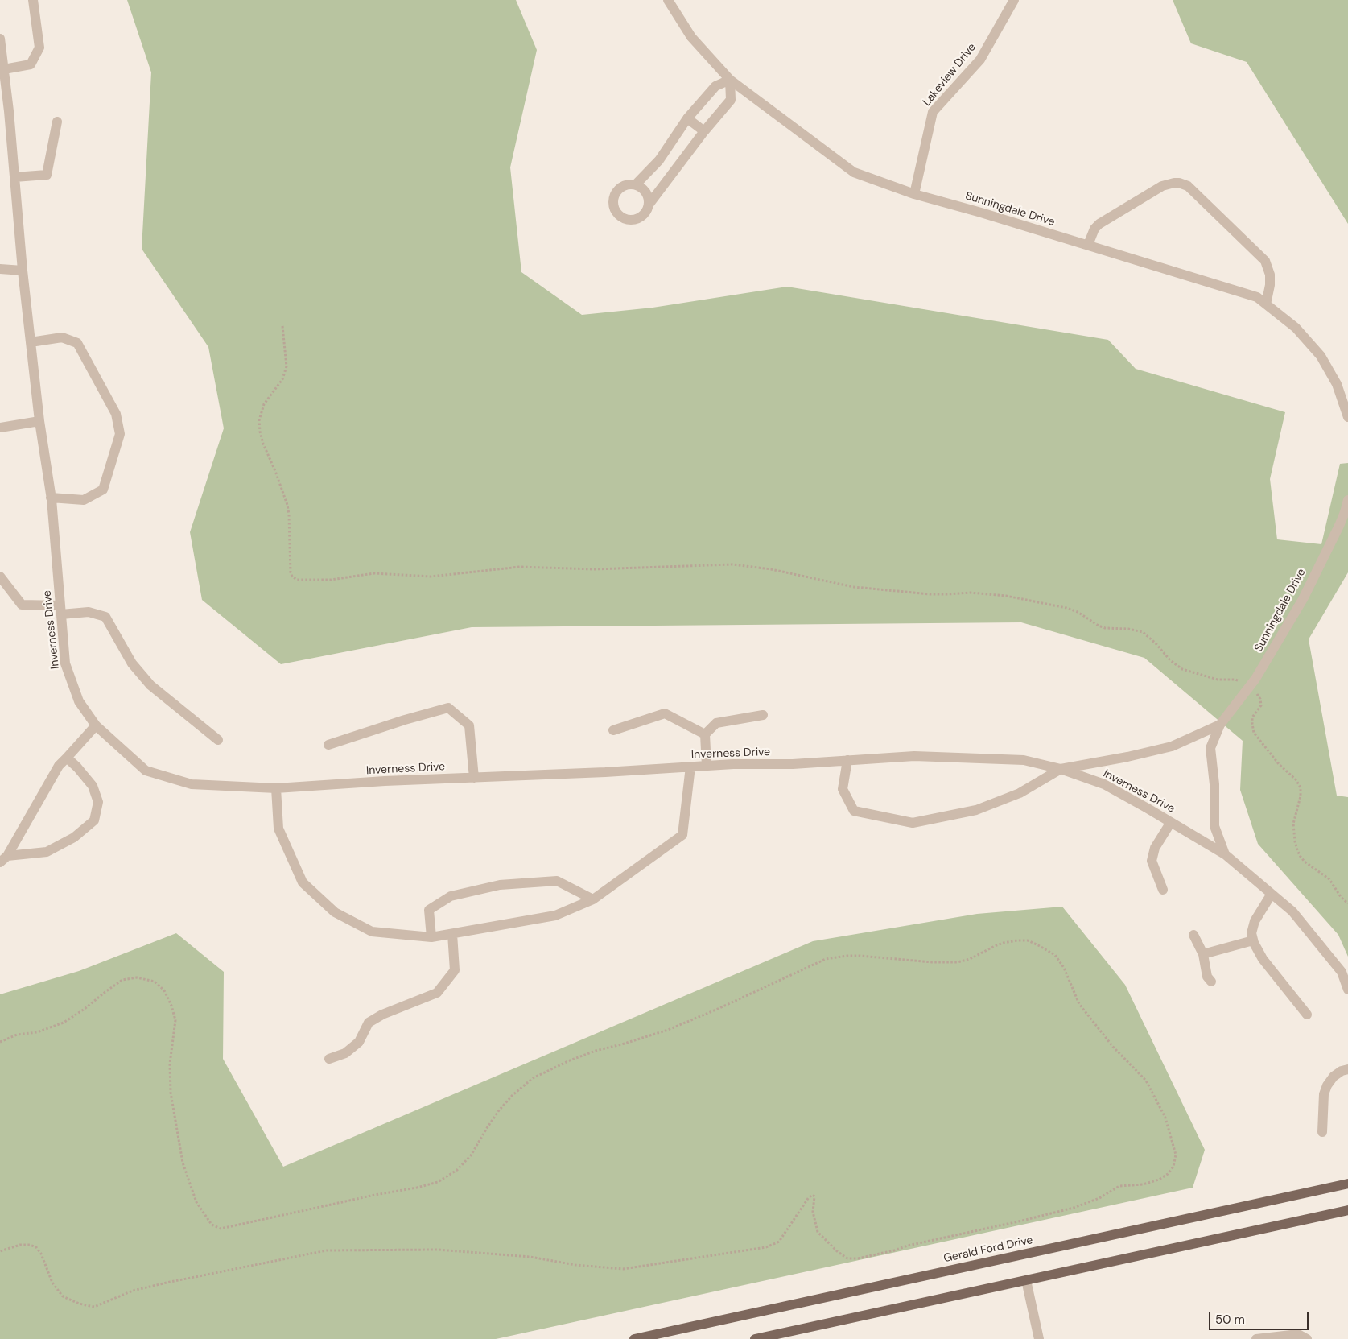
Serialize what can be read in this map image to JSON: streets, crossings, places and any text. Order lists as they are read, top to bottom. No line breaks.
{"streets":{"main road":["Gerald Ford Drive"],"street":["Lakeview Drive","Sunningdale Drive","Inverness Drive"]},"crossings":[["Lakeview Drive","Sunningdale Drive"],["Sunningdale Drive","Inverness Drive"]],"scale_bar":"50 m"}
